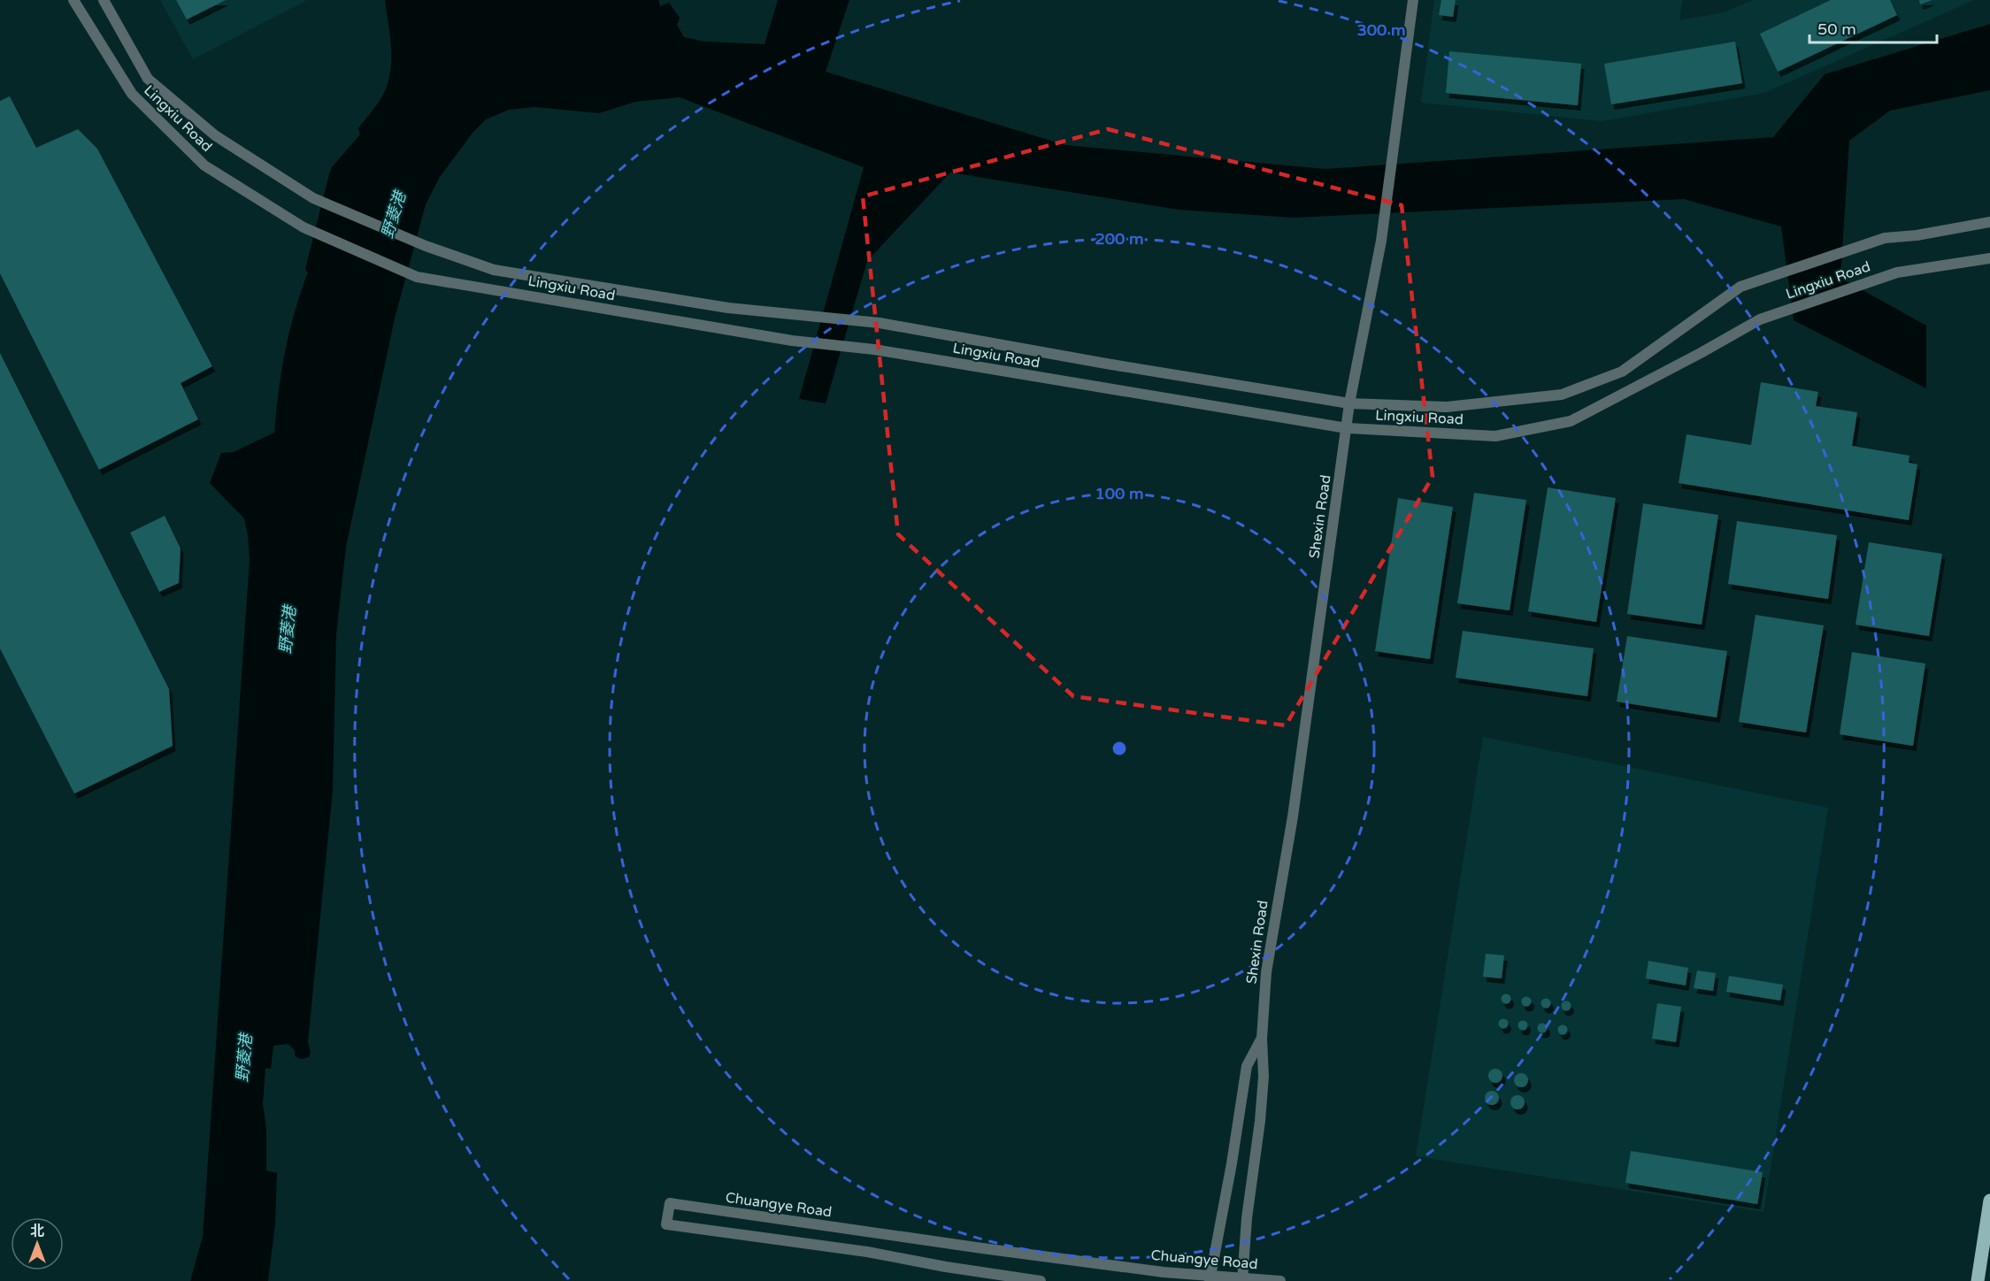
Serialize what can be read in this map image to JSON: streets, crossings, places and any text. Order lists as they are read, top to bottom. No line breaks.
{"streets":{"street":["Lingxiu Road","Shexin Road","Chuangye Road"]},"crossings":[["Lingxiu Road","Shexin Road"],["Shexin Road","Chuangye Road"]],"water":["野菱港"],"scale_bar":"50 m","north":"top","rings":["300 m","200 m","100 m"]}
